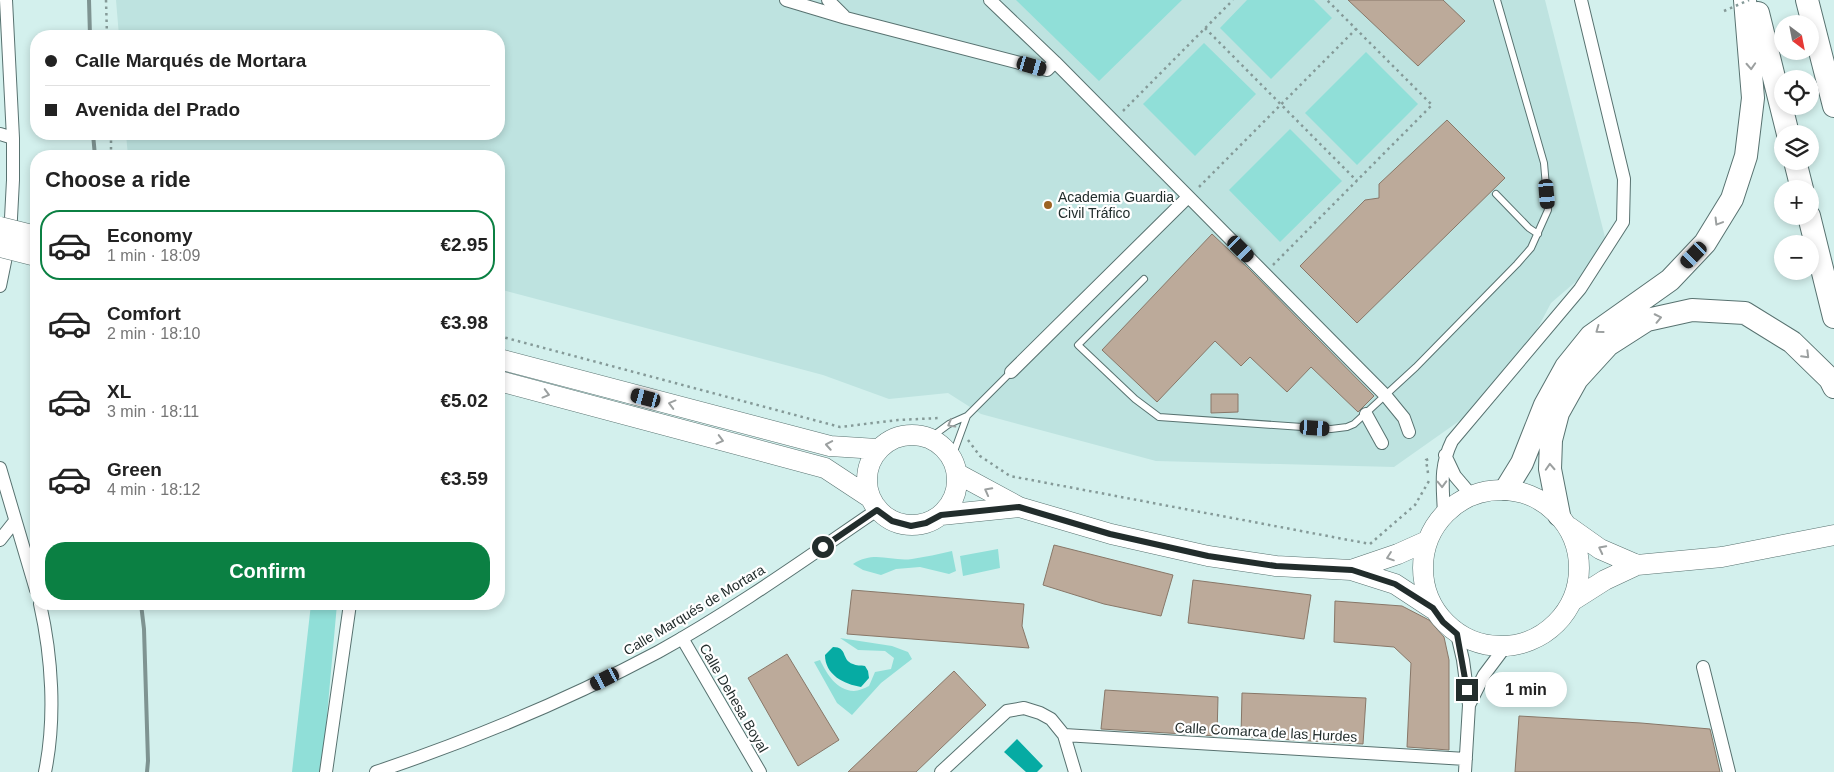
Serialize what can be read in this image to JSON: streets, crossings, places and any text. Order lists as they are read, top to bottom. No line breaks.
{"streets":{"street":["Calle Marqués de Mortara","Calle Dehesa Boyal","Calle Comarca de las Hurdes"]},"crossings":[["Calle Marqués de Mortara","Calle Dehesa Boyal"]],"places":["Academia Guardia Civil Tráfico"],"north":"bottom right","page":{"map_buttons":["+","−"],"banner":["Calle Marqués de Mortara","Avenida del Prado"],"heading":"Choose a ride","list":[{"name":"Economy","note":"1 min · 18:09","value":"€2.95"},{"name":"Comfort","note":"2 min · 18:10","value":"€3.98"},{"name":"XL","note":"3 min · 18:11","value":"€5.02"},{"name":"Green","note":"4 min · 18:12","value":"€3.59"}],"buttons":"Confirm","bubble":"1 min"}}
